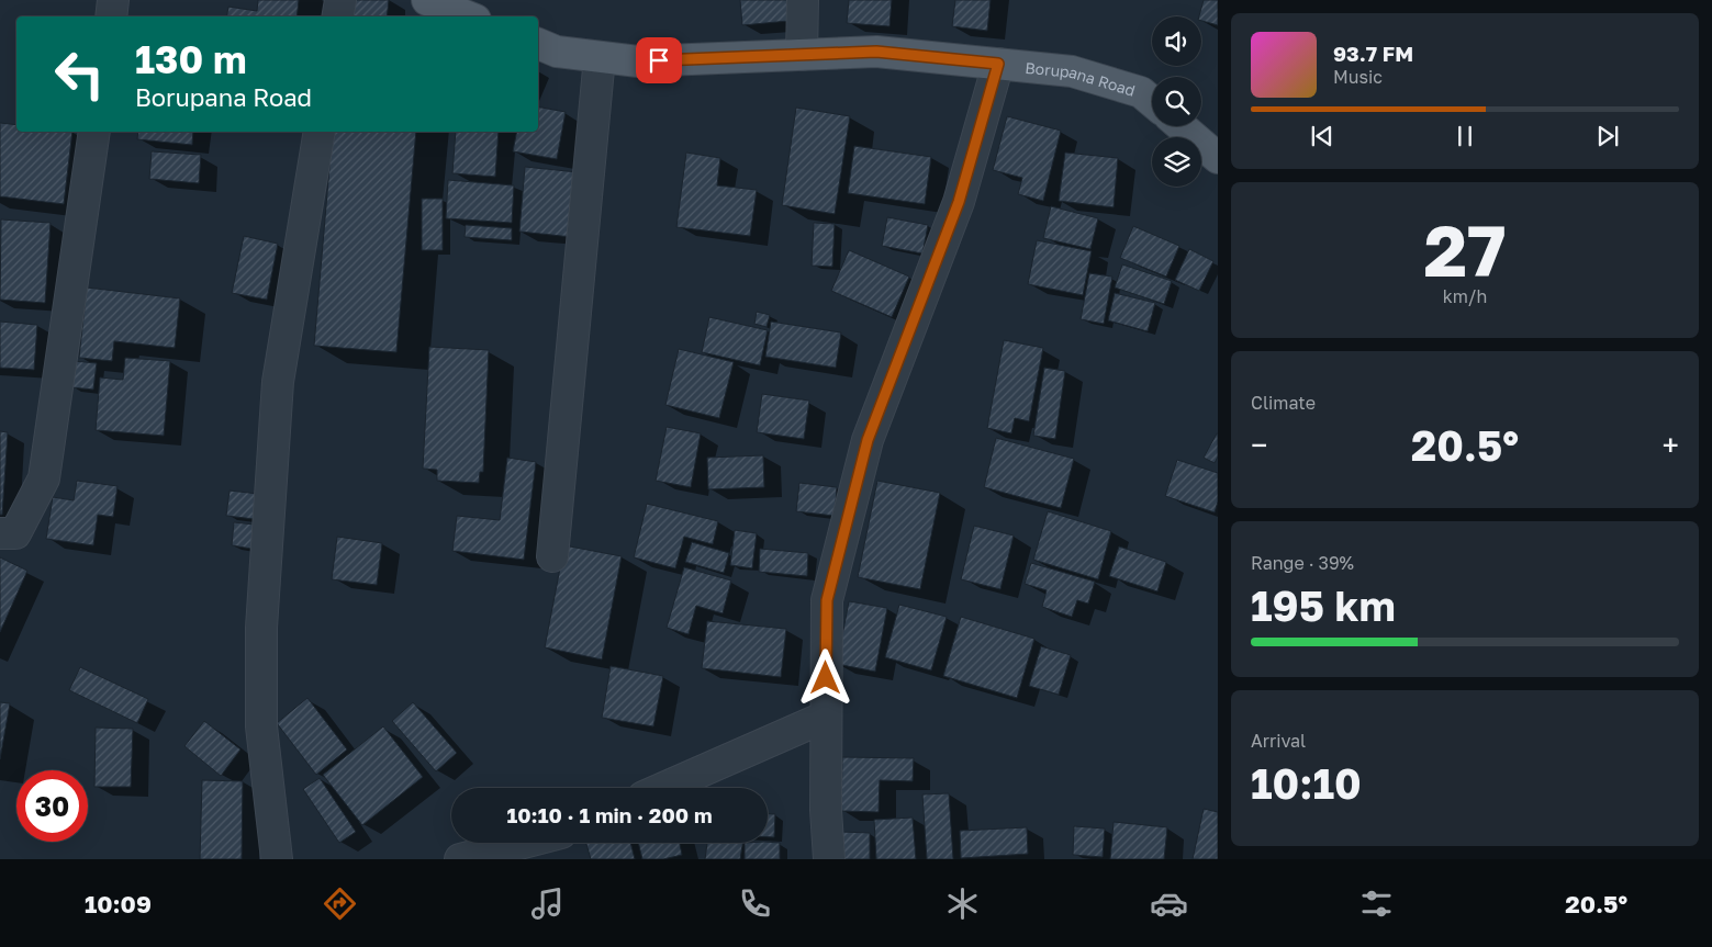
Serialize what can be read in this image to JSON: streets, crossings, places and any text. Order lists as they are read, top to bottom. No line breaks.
{"streets":{"main road":["Borupana Road"]},"page":{"turn":["130 m","Borupana Road"],"song":["93.7 FM","Music"],"tile":[["27","km/h"],"Climate",["Range · 39%","195 km"],["Arrival","10:10"]],"heat":["−","20.5°","+"],"limit":"30","trip":"10:10 · 1 min · 200 m","tabs":["10:09","20.5°"]}}
